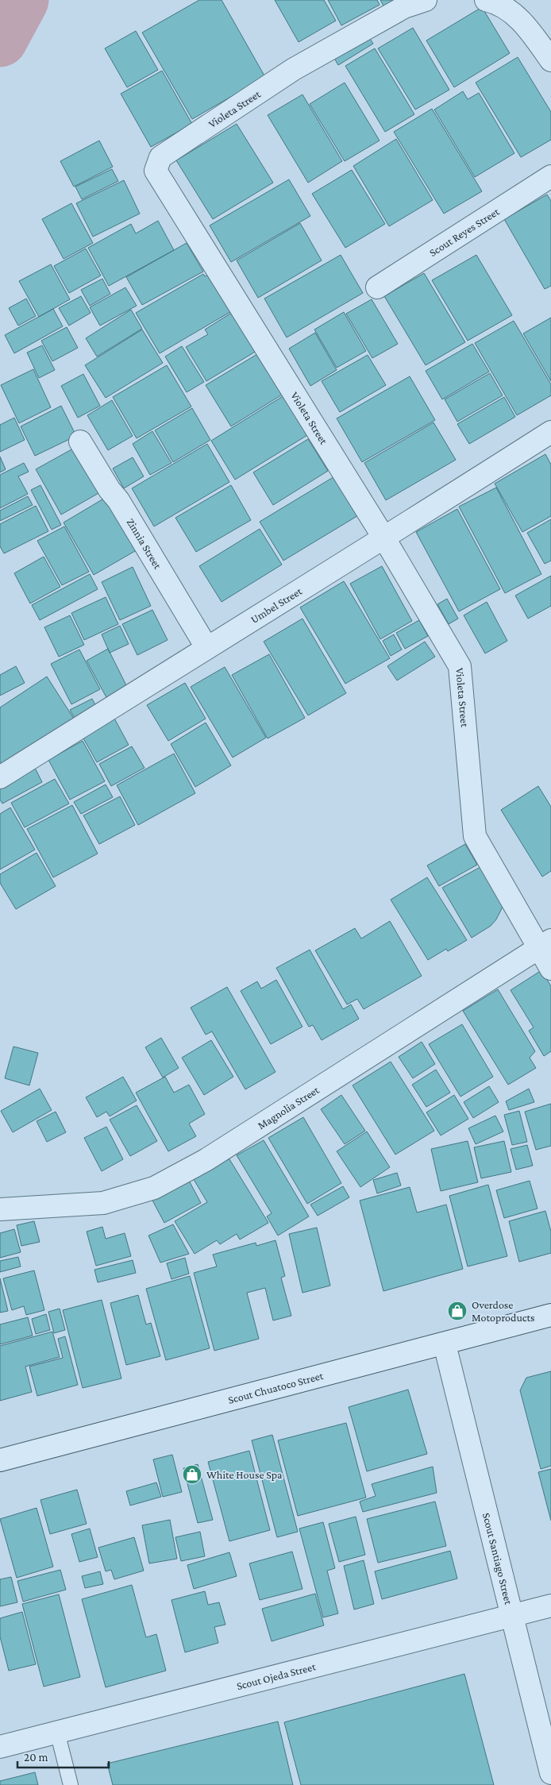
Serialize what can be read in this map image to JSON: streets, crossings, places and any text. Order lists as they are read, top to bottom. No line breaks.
{"streets":{"street":["Violeta Street","Scout Reyes Street","Zinnia Street","Umbel Street","Magnolia Street","Scout Chuatoco Street","Scout Santiago Street","Scout Ojeda Street"]},"crossings":[["Violeta Street","Umbel Street"],["Violeta Street","Magnolia Street"],["Zinnia Street","Umbel Street"],["Scout Chuatoco Street","Scout Santiago Street"],["Scout Santiago Street","Scout Ojeda Street"]],"places":{"shop":["Overdose Motoproducts","White House Spa"]},"scale_bar":"20 m"}
